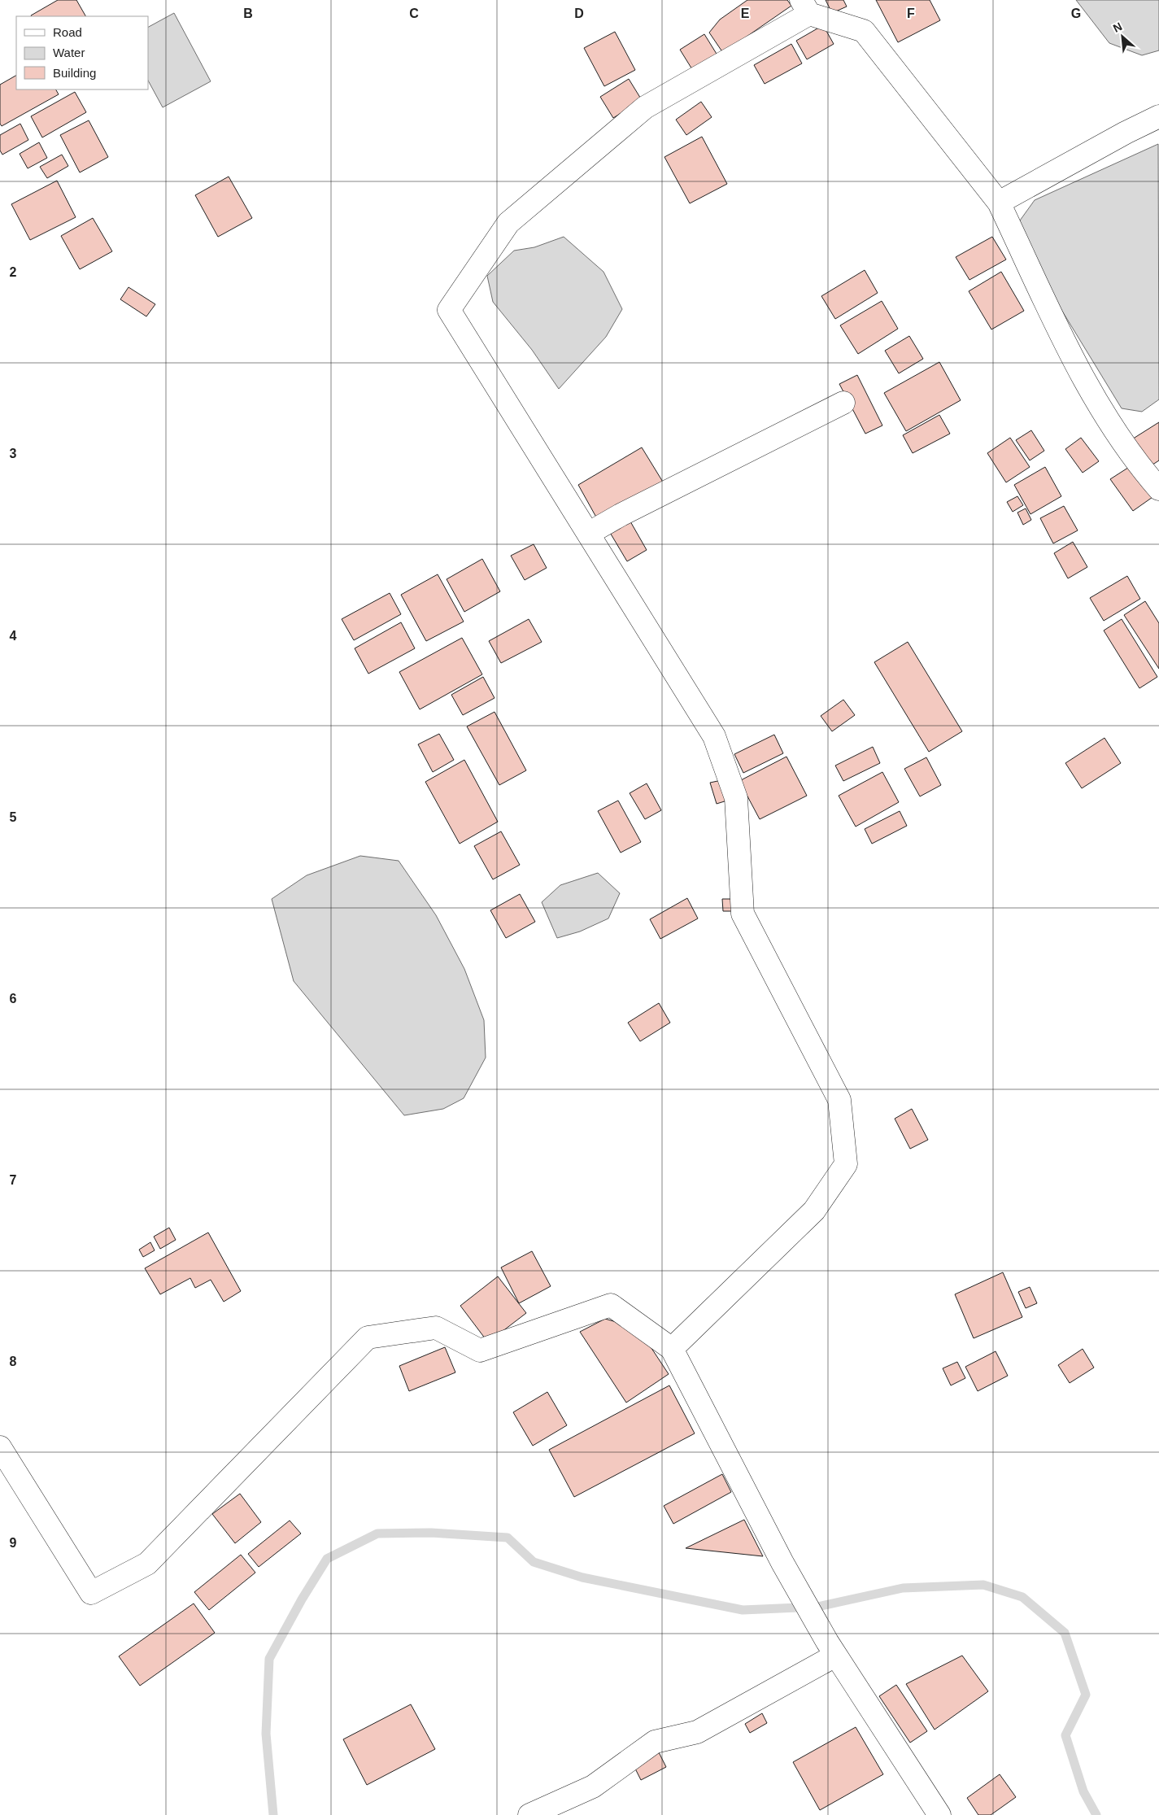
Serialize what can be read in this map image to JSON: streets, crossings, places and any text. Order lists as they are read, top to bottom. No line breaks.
{"legend":["Road","Water","Building"],"north":"top left","grid":{"columns":["B","C","D","E","F","G"],"rows":["2","3","4","5","6","7","8","9"]}}
